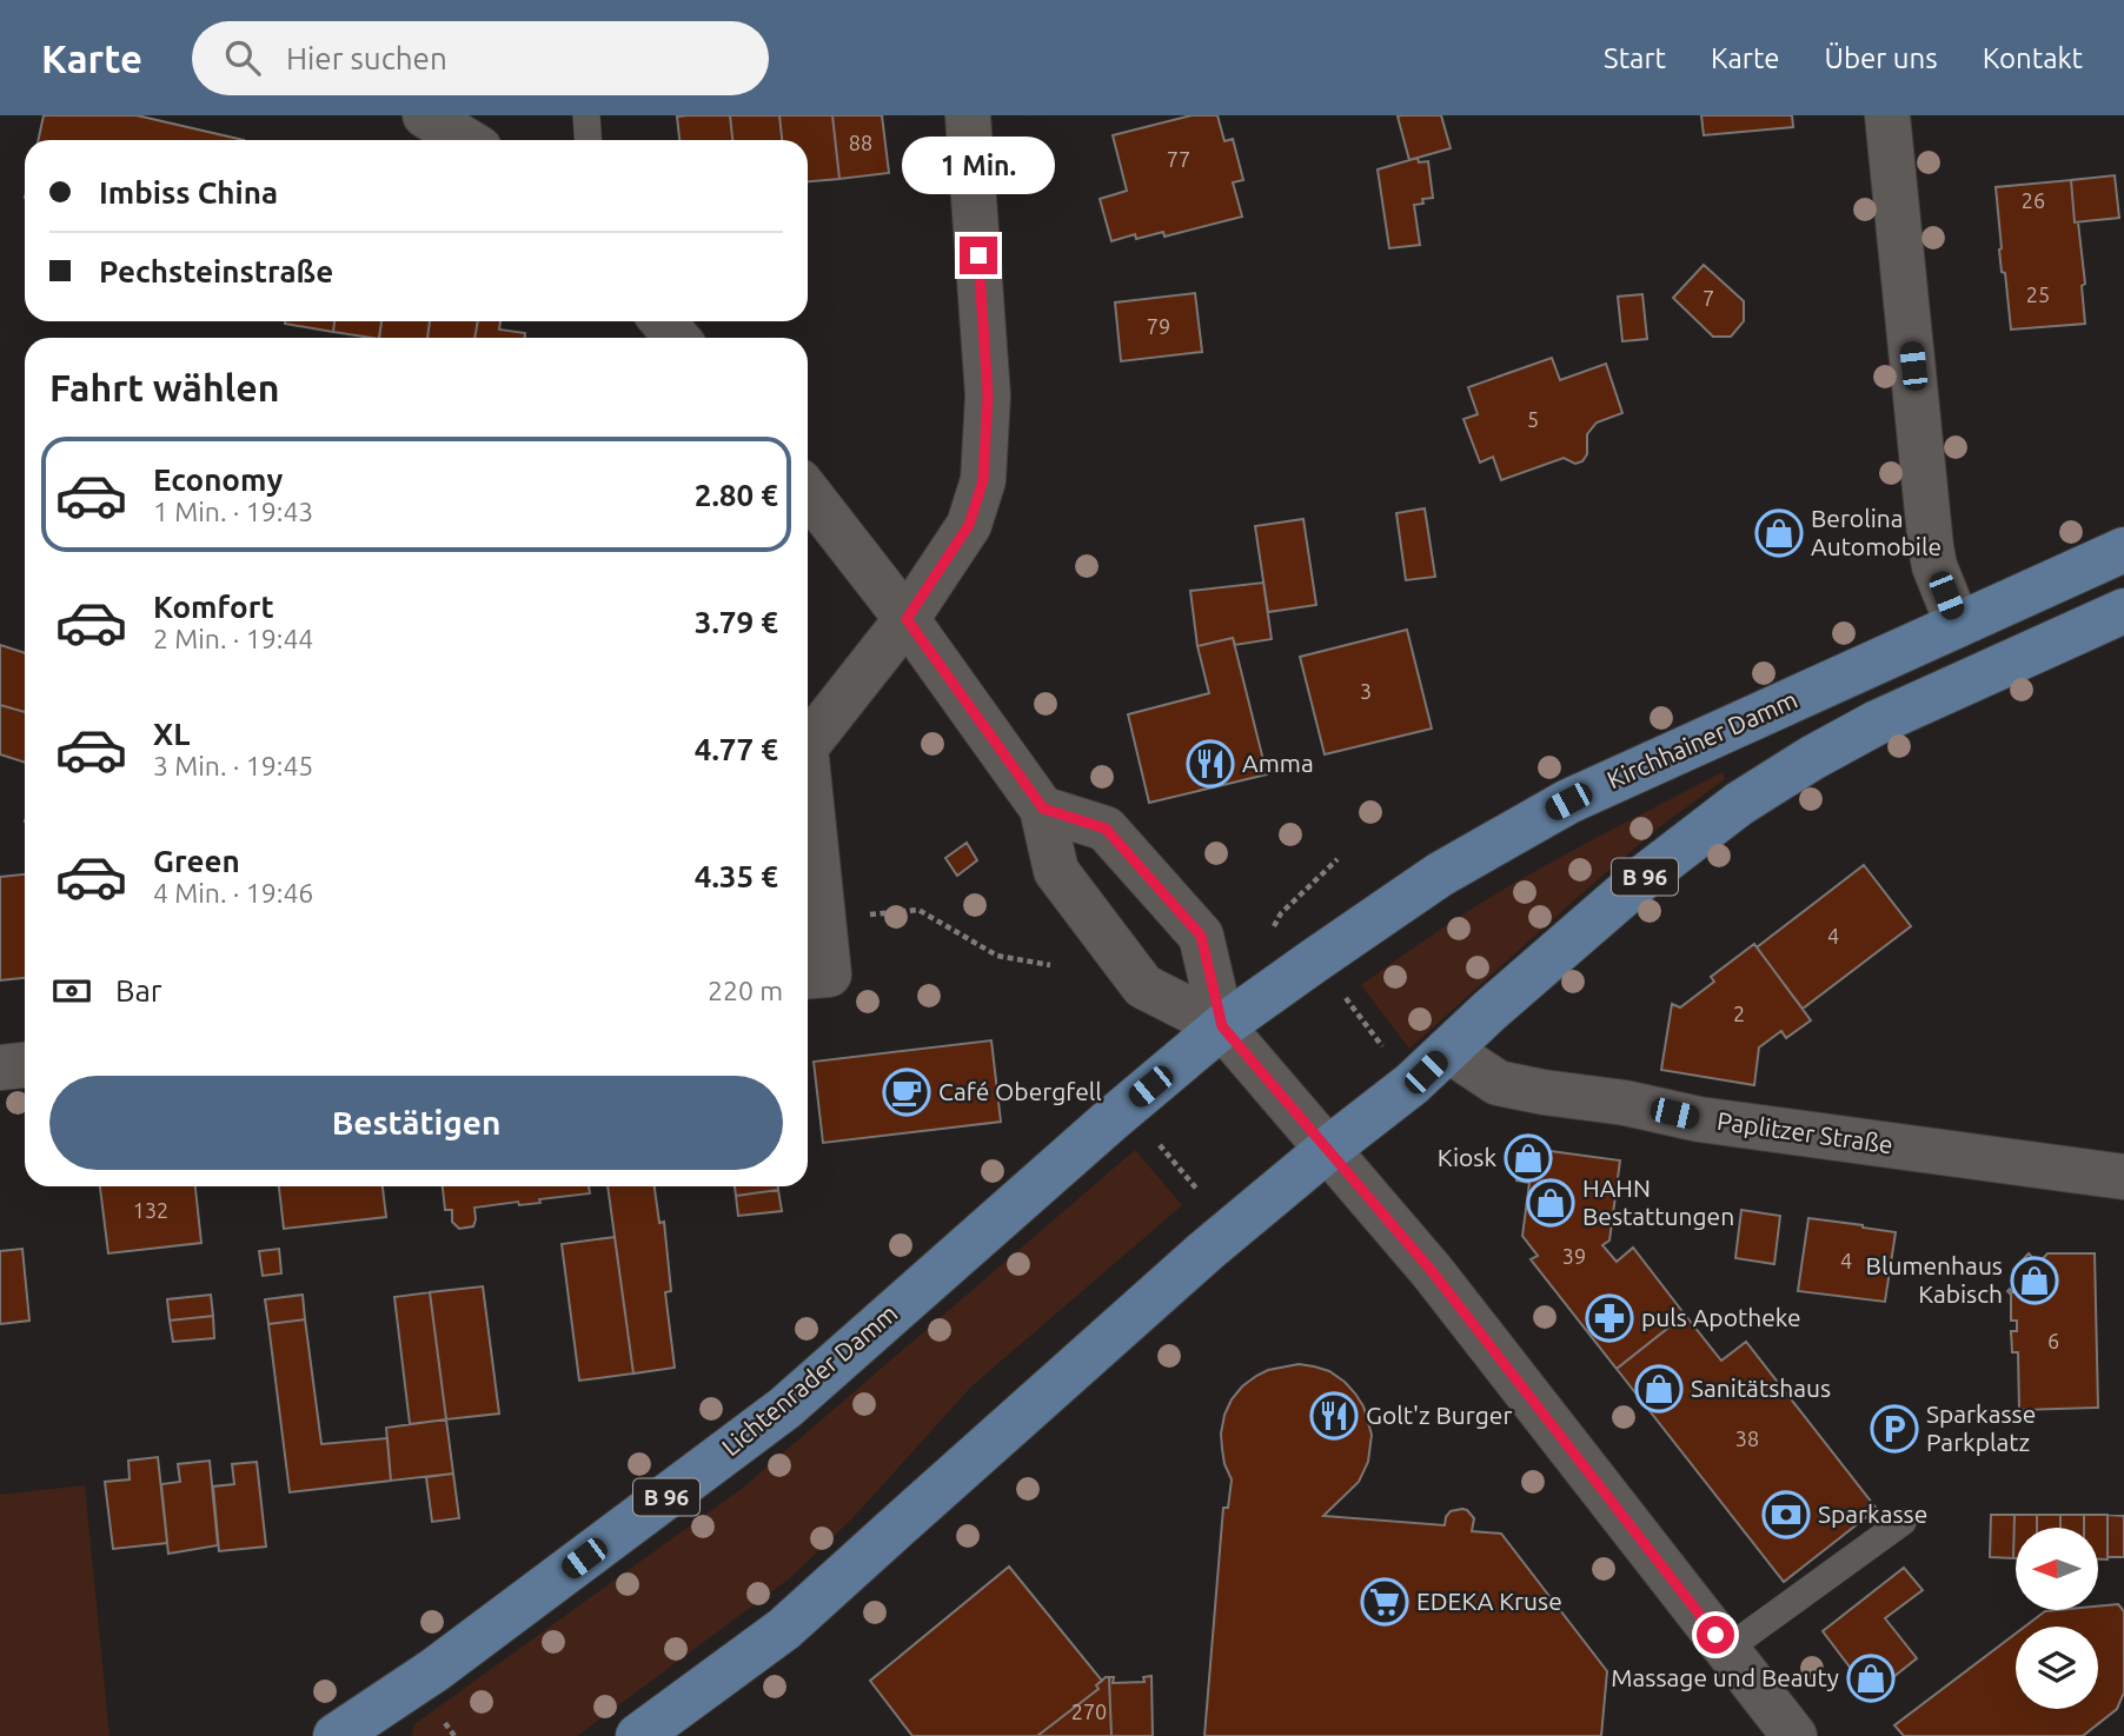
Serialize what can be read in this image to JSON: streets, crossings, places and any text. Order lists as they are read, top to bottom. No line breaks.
{"streets":{"main road":["Kirchhainer Damm","B 96","Lichtenrader Damm"],"street":["Paplitzer Straße"]},"crossings":[["Kirchhainer Damm","Lichtenrader Damm"],["B 96","Paplitzer Straße"]],"places":{"shop":["Berolina Automobile","Kiosk","HAHN Bestattungen","Blumenhaus Kabisch","Sanitätshaus","Massage und Beauty"],"restaurant":["Amma","Golt'z Burger"],"cafe":["Café Obergfell"],"pharmacy":["puls Apotheke"],"parking":["Sparkasse Parkplatz"],"bank":["Sparkasse"],"supermarket":["EDEKA Kruse"]},"house_numbers":["88","77","26","25","7","79","5","3","4","2","132","39","4","6","38","270"],"north":"left","page":{"header":"Karte","search":"Hier suchen","nav":["Start","Karte","Über uns","Kontakt"],"bubble":"1 Min.","banner":["Imbiss China","Pechsteinstraße"],"heading":"Fahrt wählen","list":[{"name":"Economy","note":"1 Min. · 19:43","value":"2.80 €"},{"name":"Komfort","note":"2 Min. · 19:44","value":"3.79 €"},{"name":"XL","note":"3 Min. · 19:45","value":"4.77 €"},{"name":"Green","note":"4 Min. · 19:46","value":"4.35 €"}],"pay":["Bar","220 m"],"buttons":"Bestätigen"}}
